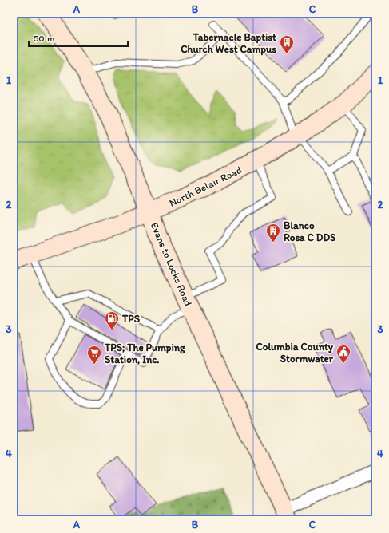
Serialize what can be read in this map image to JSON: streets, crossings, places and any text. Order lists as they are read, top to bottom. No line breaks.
{"streets":{"street":["North Belair Road","Evans to Locks Road"]},"crossings":[["North Belair Road","Evans to Locks Road"]],"places":{"building":["Tabernacle Baptist Church West Campus","Blanco Rosa C DDS"],"fuel station":["TPS"],"public building":["Columbia County Stormwater"],"supermarket":["TPS; The Pumping Station, Inc."]},"scale_bar":"50 m","grid":{"columns":["A","B","C"],"rows":["1","2","3","4"]}}
